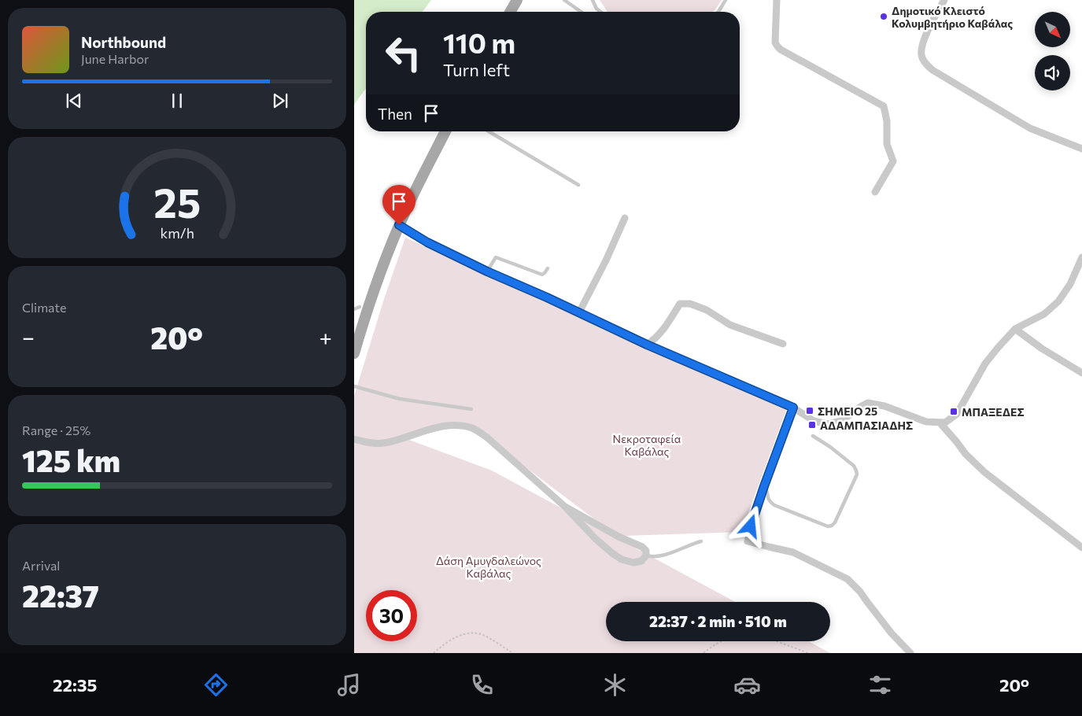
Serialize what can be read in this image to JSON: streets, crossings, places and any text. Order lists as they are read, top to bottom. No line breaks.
{"parks":["Νεκροταφεία Καβάλας","Δάση Αμυγδαλεώνος Καβάλας"],"places":{"other":["Δημοτικό Κλειστό Κολυμβητήριο Καβάλας"],"transit":["ΣΗΜΕΙΟ 25","ΜΠΑΞΕΔΕΣ","ΑΔΑΜΠΑΣΙΑΔΗΣ"]},"north":"bottom right","page":{"turn":["110 m","Turn left"],"song":["Northbound","June Harbor"],"then":"Then","tile":["Climate",["Range · 25%","125 km"],["Arrival","22:37"]],"heat":["−","20°","+"],"limit":"30","trip":"22:37 · 2 min · 510 m","tabs":["22:35","20°"],"gauge":["25","km/h"]}}
